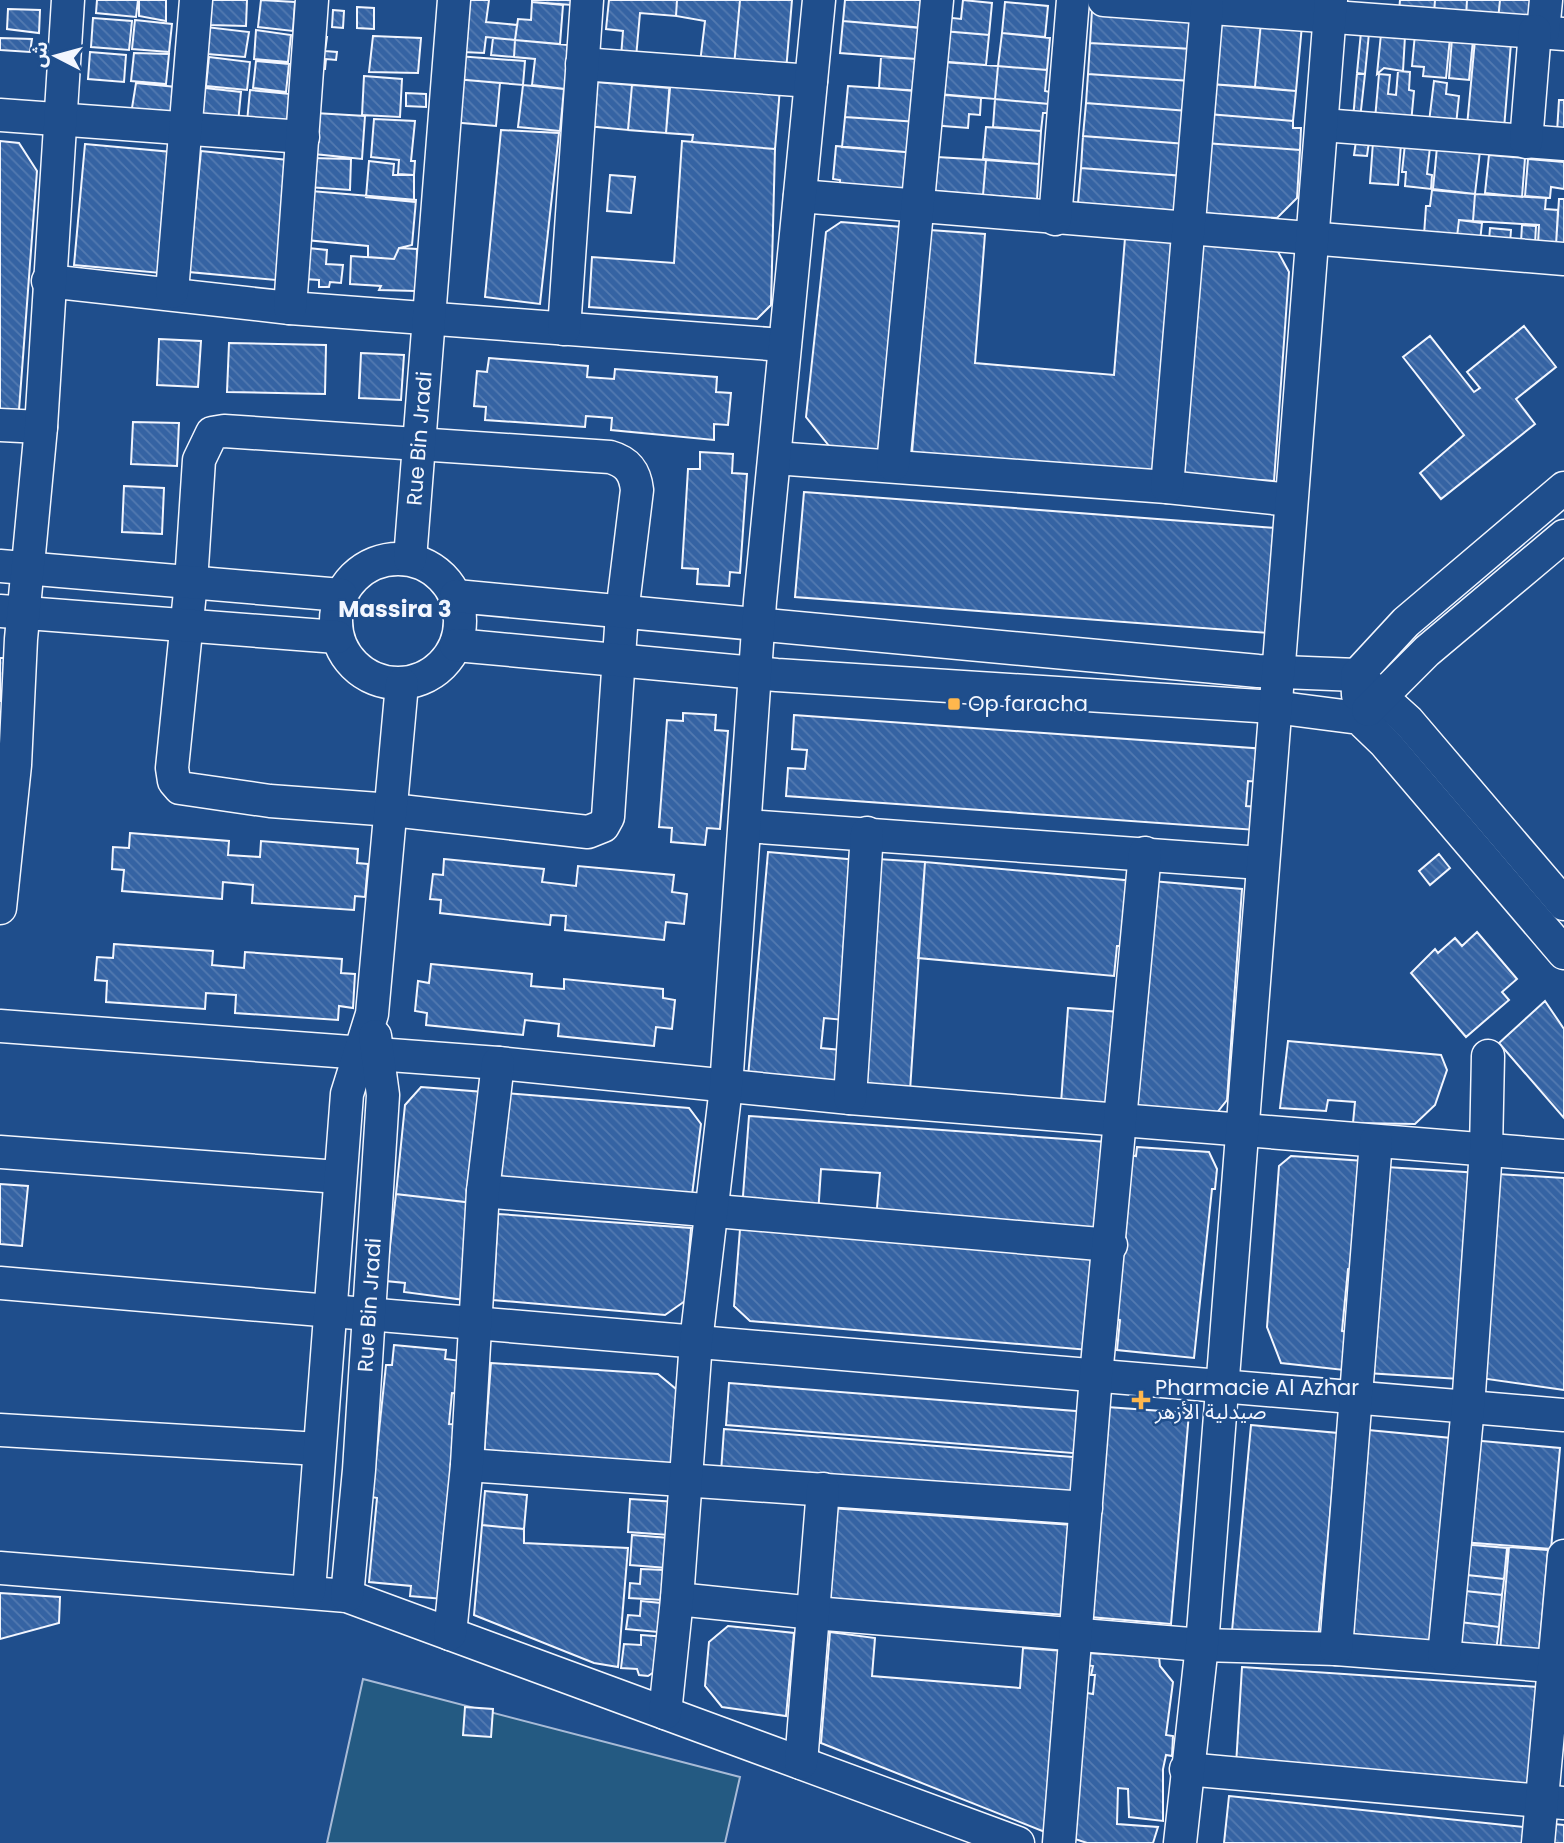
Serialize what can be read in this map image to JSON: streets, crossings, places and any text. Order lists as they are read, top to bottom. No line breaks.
{"streets":{"street":["Rue Bin Jradi"]},"districts":["Massira 3"],"places":{"transit":["Op faracha"],"health":["Pharmacie Al Azhar صيدلية الأزهر"]},"north":"left"}
